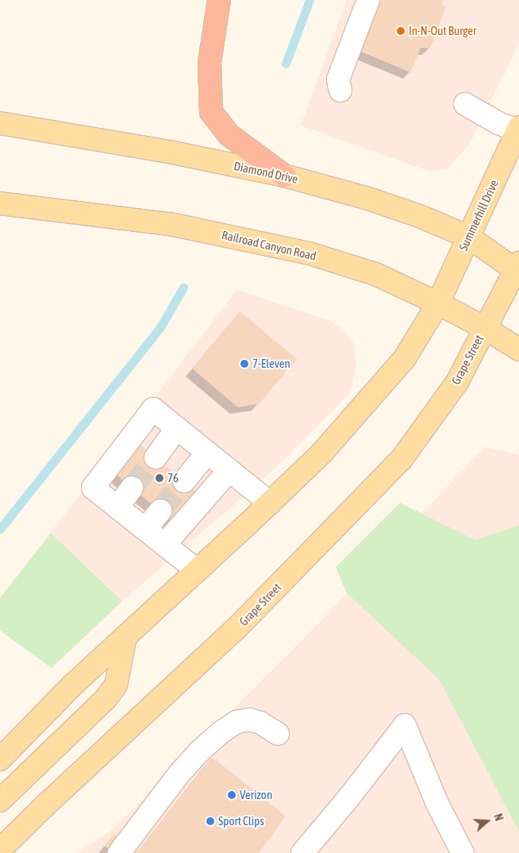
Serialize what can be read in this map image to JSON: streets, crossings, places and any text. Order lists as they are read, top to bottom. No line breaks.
{"streets":{"main road":["Diamond Drive","Summerhill Drive","Railroad Canyon Road","Grape Street"]},"crossings":[["Diamond Drive","Summerhill Drive"],["Summerhill Drive","Railroad Canyon Road"],["Railroad Canyon Road","Grape Street"]],"places":["In-N-Out Burger","7-Eleven","76","Verizon","Sport Clips"],"north":"right"}
